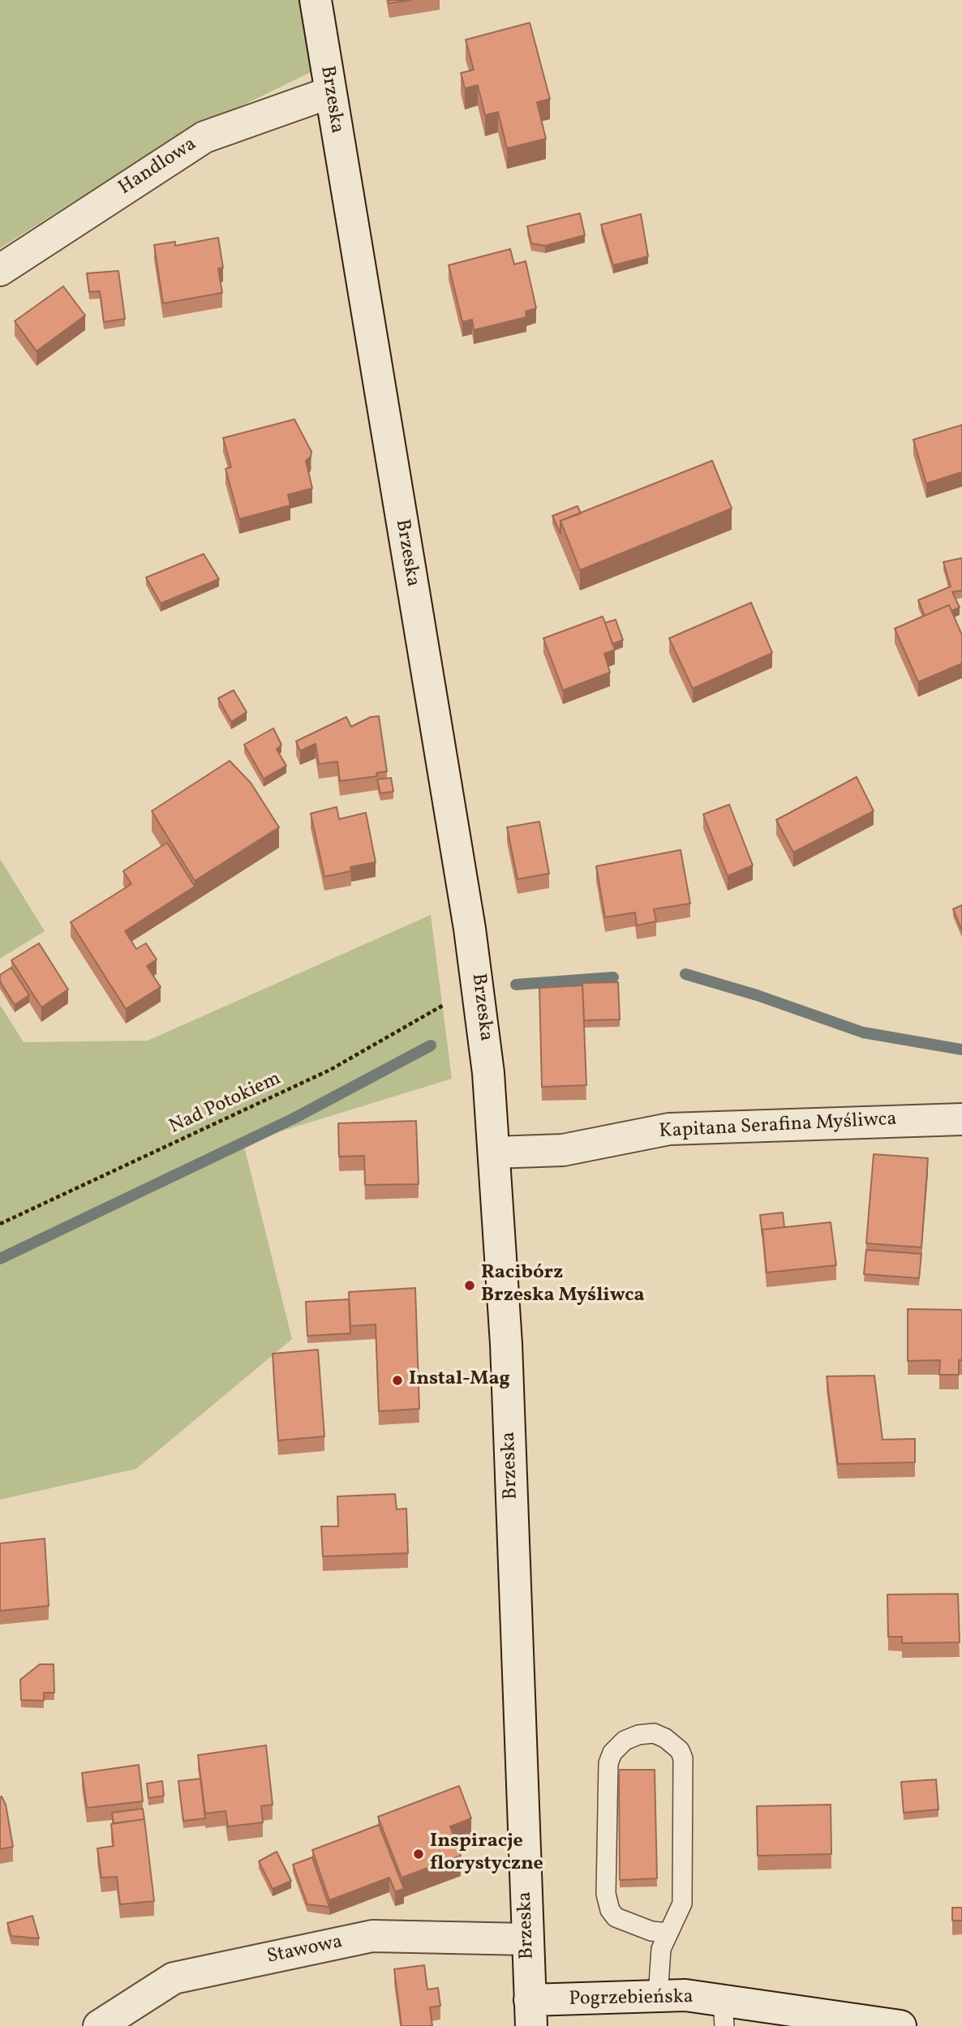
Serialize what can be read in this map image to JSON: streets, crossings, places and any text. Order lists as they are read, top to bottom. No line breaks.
{"streets":{"street":["Brzeska","Handlowa","Kapitana Serafina Myśliwca","Stawowa","Pogrzebieńska"],"path":["Nad Potokiem"]},"crossings":[["Brzeska","Handlowa"],["Brzeska","Kapitana Serafina Myśliwca"],["Brzeska","Stawowa"],["Brzeska","Pogrzebieńska"]],"places":["Racibórz Brzeska Myśliwca","Instal-Mag","Inspiracje florystyczne"]}
